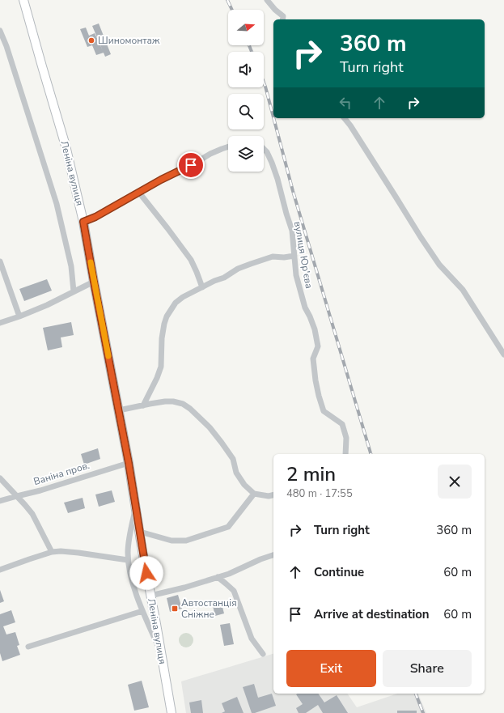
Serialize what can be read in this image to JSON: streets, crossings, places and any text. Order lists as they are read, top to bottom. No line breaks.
{"streets":{"main road":["Леніна вулиця"],"street":["вулиця Юр'єва","Ваніна пров."]},"crossings":[["Леніна вулиця","Ваніна пров."]],"places":{"other":["Шиномонтаж"],"transit":["Автостанція Сніжне"]},"north":"right","page":{"turn":["360 m","Turn right"],"heading":["2 min","480 m · 17:55"],"list":[{"name":"Turn right","value":"360 m"},{"name":"Continue","value":"60 m"},{"name":"Arrive at destination","value":"60 m"}],"buttons":["Exit","Share"]}}
